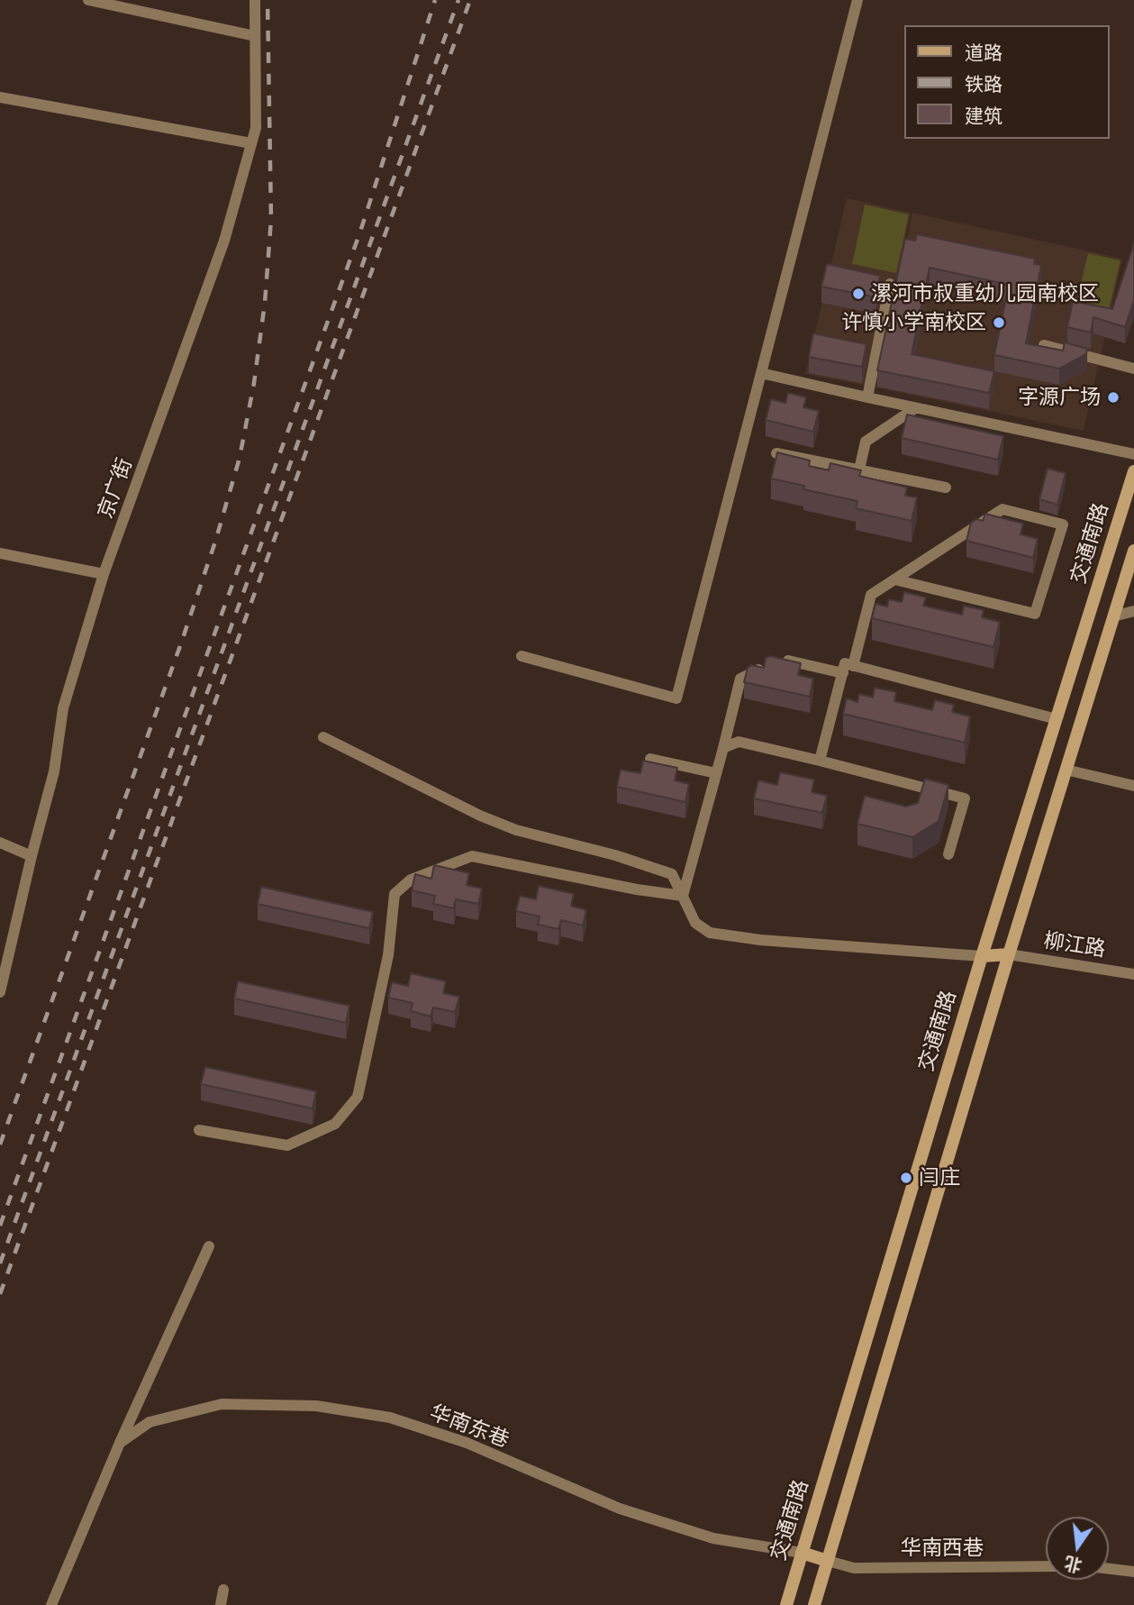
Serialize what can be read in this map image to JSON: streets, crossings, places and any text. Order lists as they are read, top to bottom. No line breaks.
{"streets":{"main road":["交通南路"],"street":["京广街","柳江路","华南东巷","华南西巷"]},"crossings":[["交通南路","华南东巷"]],"places":["漯河市叔重幼儿园南校区","许慎小学南校区","字源广场","闫庄"],"legend":["道路","铁路","建筑"],"north":"bottom"}
